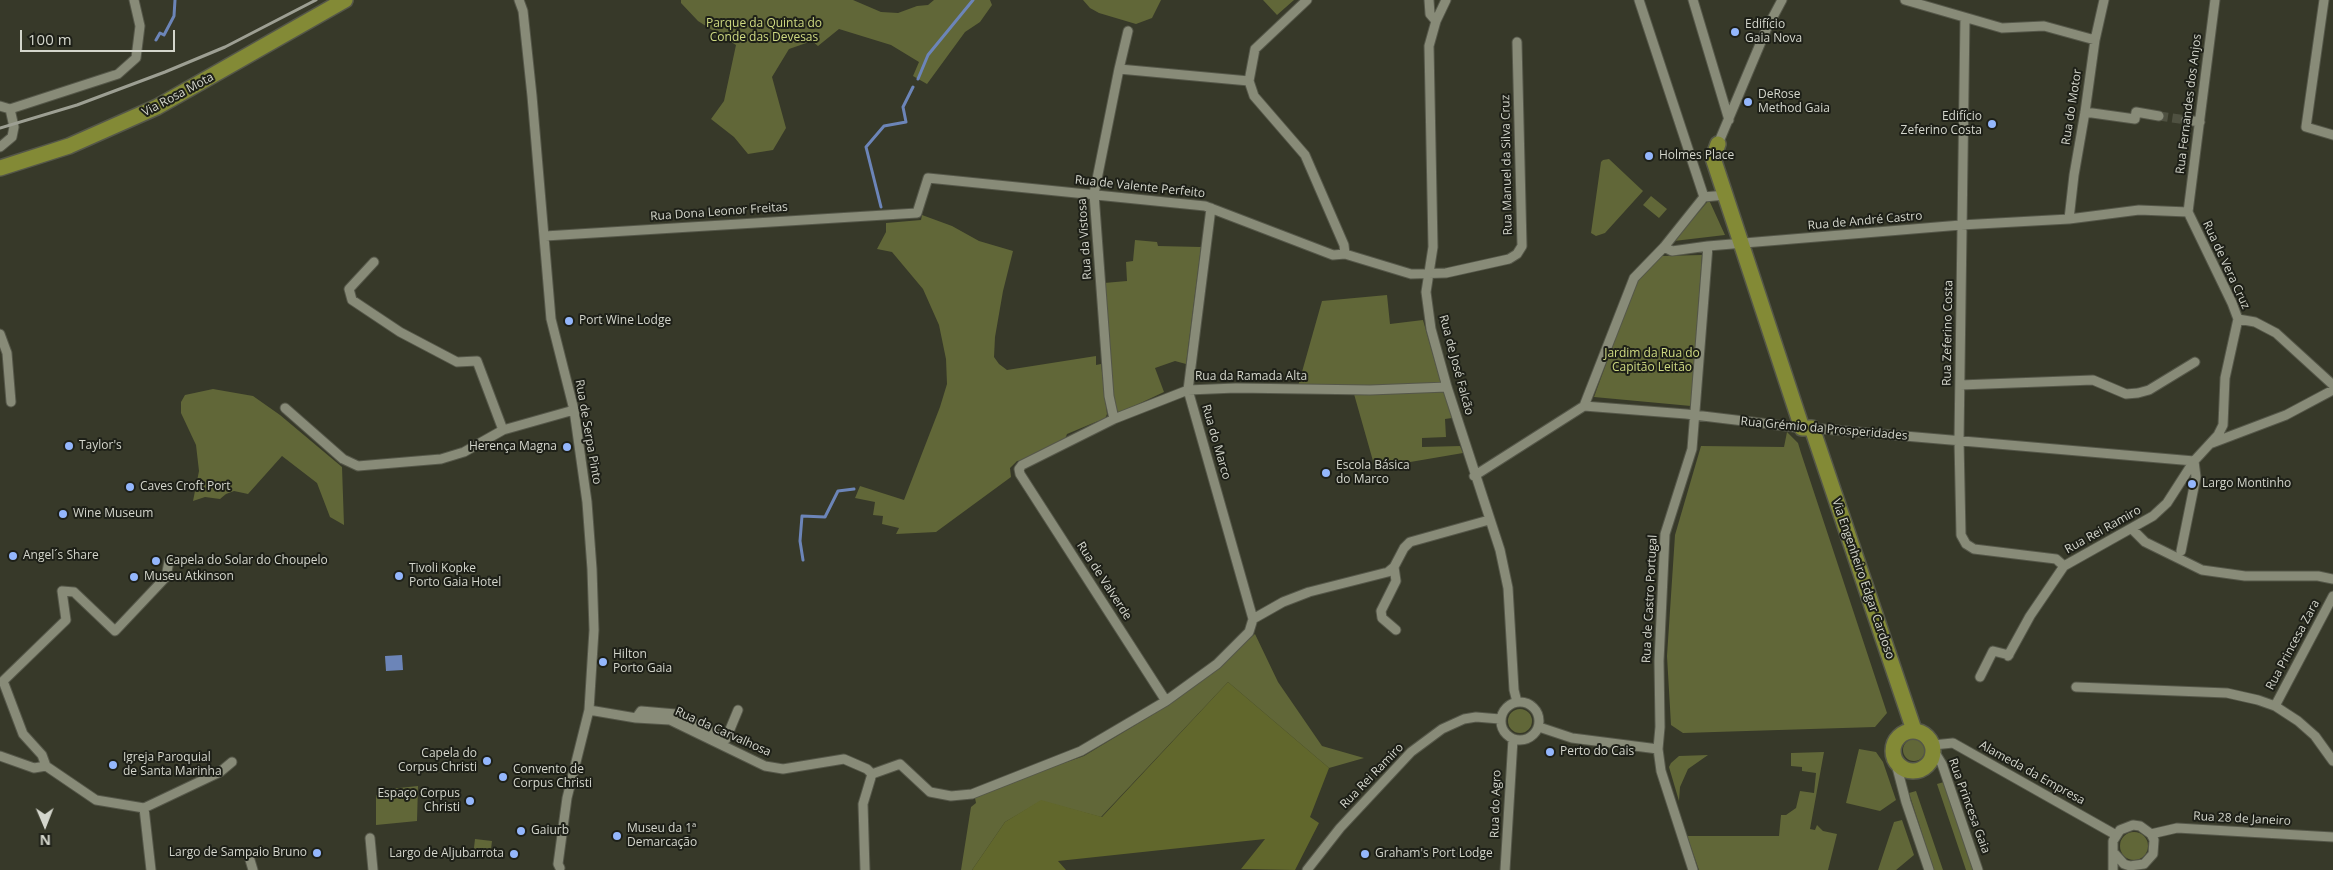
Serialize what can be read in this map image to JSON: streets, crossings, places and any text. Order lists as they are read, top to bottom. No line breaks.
{"streets":{"main road":["Via Rosa Mota","Via Engenheiro Edgar Cardoso"],"street":["Rua Fernandes dos Anjos","Rua do Motor","Rua Manuel da Silva Cruz","Rua de Valente Perfeito","Rua Dona Leonor Freitas","Rua de André Castro","Rua da Vistosa","Rua de Vera Cruz","Rua Zeferino Costa","Rua de José Falcão","Rua da Ramada Alta","Rua Grémio da Prosperidades","Rua de Serpa Pinto","Rua do Marco","Rua Rei Ramiro","Rua de Valverde","Rua de Castro Portugal","Rua Princesa Zara","Rua da Carvalhosa","Alameda da Empresa","Rua do Agro","Rua Princesa Gaia","Rua 28 de Janeiro"]},"crossings":[["Rua Fernandes dos Anjos","Rua de André Castro"],["Rua Fernandes dos Anjos","Rua de Vera Cruz"],["Rua do Motor","Rua de André Castro"],["Rua Manuel da Silva Cruz","Rua de Valente Perfeito"],["Rua Manuel da Silva Cruz","Rua de José Falcão"],["Rua de Valente Perfeito","Rua Dona Leonor Freitas"],["Rua de Valente Perfeito","Rua da Vistosa"],["Rua de Valente Perfeito","Rua de José Falcão"],["Rua de Valente Perfeito","Rua do Marco"],["Rua Dona Leonor Freitas","Rua de Serpa Pinto"],["Rua de André Castro","Rua de Vera Cruz"],["Rua de André Castro","Rua Zeferino Costa"],["Rua de André Castro","Via Engenheiro Edgar Cardoso"],["Rua de André Castro","Rua de Castro Portugal"],["Rua da Vistosa","Rua da Ramada Alta"],["Rua de Vera Cruz","Rua Rei Ramiro"],["Rua Zeferino Costa","Rua Grémio da Prosperidades"],["Rua Zeferino Costa","Rua Rei Ramiro"],["Rua de José Falcão","Rua da Ramada Alta"],["Rua de José Falcão","Rua Rei Ramiro"],["Rua de José Falcão","Rua do Agro"],["Rua da Ramada Alta","Rua do Marco"],["Rua da Ramada Alta","Rua de Valverde"],["Rua Grémio da Prosperidades","Rua Rei Ramiro"],["Rua Grémio da Prosperidades","Via Engenheiro Edgar Cardoso"],["Rua Grémio da Prosperidades","Rua de Castro Portugal"],["Rua de Serpa Pinto","Rua da Carvalhosa"],["Rua Rei Ramiro","Rua do Agro"],["Via Engenheiro Edgar Cardoso","Alameda da Empresa"],["Via Engenheiro Edgar Cardoso","Rua Princesa Gaia"],["Alameda da Empresa","Rua Princesa Gaia"],["Alameda da Empresa","Rua 28 de Janeiro"]],"parks":["Parque da Quinta do Conde das Devesas","Jardim da Rua do Capitão Leitão"],"places":["Edifício Gaia Nova","DeRose Method Gaia","Edifício Zeferino Costa","Holmes Place","Port Wine Lodge","Taylor's","Herença Magna","Escola Básica do Marco","Largo Montinho","Caves Croft Port","Wine Museum","Angel´s Share","Capela do Solar do Choupelo","Tivoli Kopke Porto Gaia Hotel","Museu Atkinson","Hilton Porto Gaia","Perto do Cais","Capela do Corpus Christi","Igreja Paroquial de Santa Marinha","Convento de Corpus Christi","Espaço Corpus Christi","Gaiurb","Museu da 1ª Demarcação","Largo de Sampaio Bruno","Largo de Aljubarrota","Graham's Port Lodge"],"scale_bar":"100 m","north":"bottom"}
